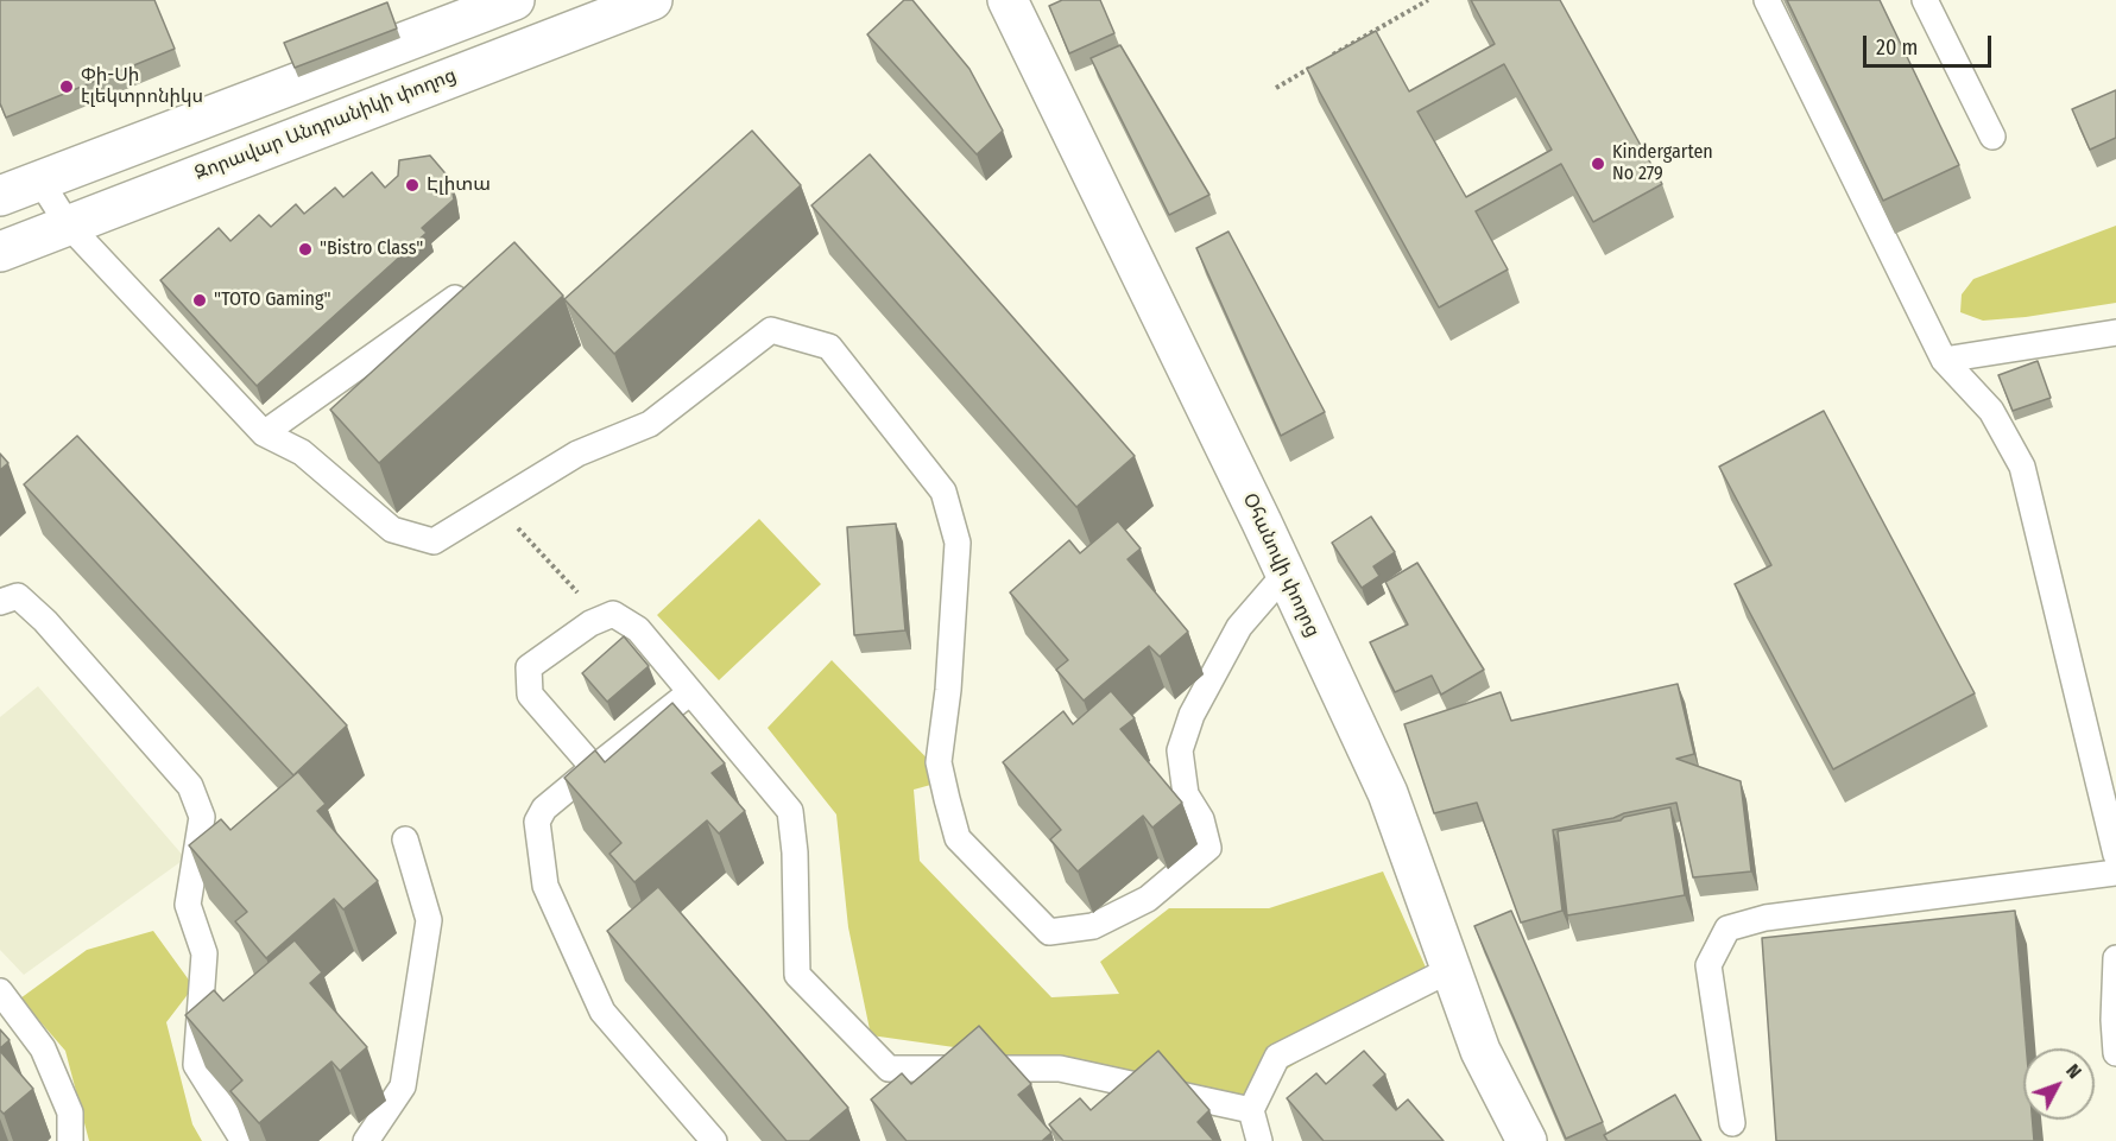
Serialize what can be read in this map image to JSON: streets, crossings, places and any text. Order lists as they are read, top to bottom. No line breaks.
{"streets":{"street":["Զորավար Անդրանիկի փողոց","Օհանովի փողոց"]},"places":["Փի-Սի էլեկտրոնիկս","Kindergarten No 279","Էլիտա","\"Bistro Class\"","\"TOTO Gaming\""],"scale_bar":"20 m","north":"top right"}
